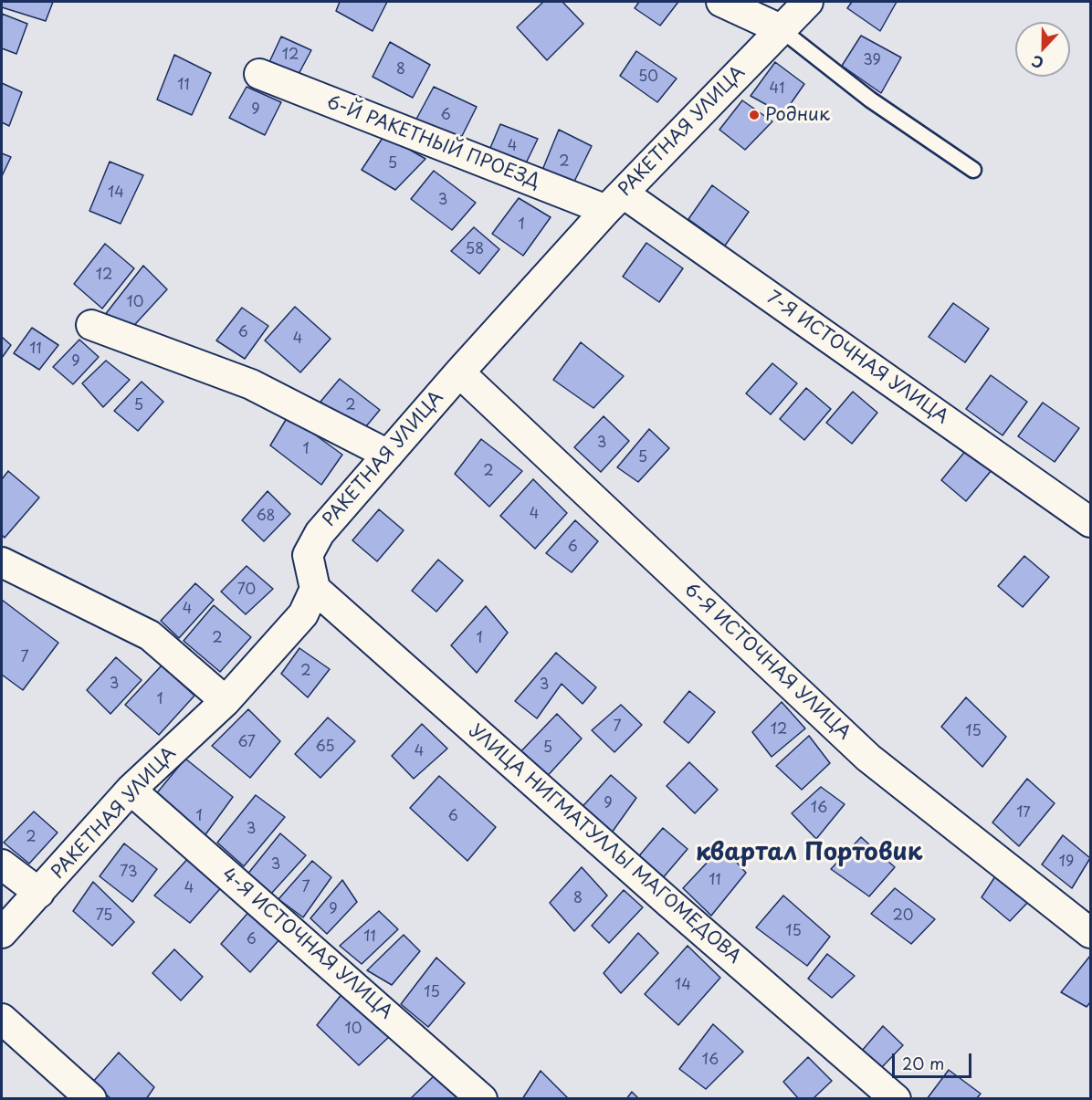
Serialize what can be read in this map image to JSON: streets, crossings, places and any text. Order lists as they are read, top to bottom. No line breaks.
{"streets":{"street":["РАКЕТНАЯ УЛИЦА","6-Й РАКЕТНЫЙ ПРОЕЗД","7-Я ИСТОЧНАЯ УЛИЦА","6-Я ИСТОЧНАЯ УЛИЦА","УЛИЦА НИГМАТУЛЛЫ МАГОМЕДОВА","4-Я ИСТОЧНАЯ УЛИЦА"]},"crossings":[["РАКЕТНАЯ УЛИЦА","6-Й РАКЕТНЫЙ ПРОЕЗД"],["РАКЕТНАЯ УЛИЦА","7-Я ИСТОЧНАЯ УЛИЦА"],["РАКЕТНАЯ УЛИЦА","6-Я ИСТОЧНАЯ УЛИЦА"],["РАКЕТНАЯ УЛИЦА","УЛИЦА НИГМАТУЛЛЫ МАГОМЕДОВА"],["РАКЕТНАЯ УЛИЦА","4-Я ИСТОЧНАЯ УЛИЦА"],["6-Й РАКЕТНЫЙ ПРОЕЗД","7-Я ИСТОЧНАЯ УЛИЦА"]],"districts":["квартал Портовик"],"places":["Родник"],"house_numbers":["12","39","8","50","11","41","9","6","4","2","5","14","3","1","58","12","10","6","4","11","9","5","2","3","1","5","2","4","68","6","70","4","2","1","7","2","3","3","1","7","12","15","67","65","5","4","9","16","17","1","6","3","2","19","3","73","11","7","4","8","9","75","20","15","11","6","14","15","10","16"],"scale_bar":"20 m","north":"bottom"}
